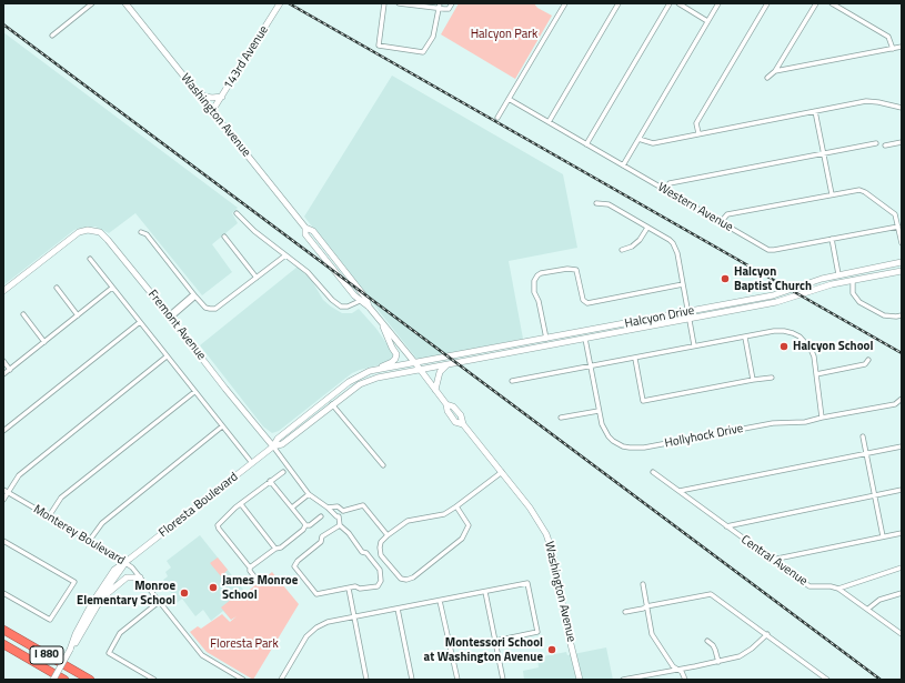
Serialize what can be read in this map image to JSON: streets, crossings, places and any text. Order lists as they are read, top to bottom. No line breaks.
{"streets":{"highway":["I 880"],"main road":["143rd Avenue","Washington Avenue","Halcyon Drive","Fremont Avenue","Floresta Boulevard"],"street":["Western Avenue","Hollyhock Drive","Monterey Boulevard","Central Avenue"]},"crossings":[["143rd Avenue","Washington Avenue"],["Washington Avenue","Halcyon Drive"],["Washington Avenue","Floresta Boulevard"],["Halcyon Drive","Hollyhock Drive"],["Halcyon Drive","Floresta Boulevard"],["Fremont Avenue","Floresta Boulevard"],["Floresta Boulevard","Monterey Boulevard"]],"parks":["Halcyon Park","Floresta Park"],"places":["Halcyon Baptist Church","Halcyon School","James Monroe School","Monroe Elementary School","Montessori School at Washington Avenue"]}
